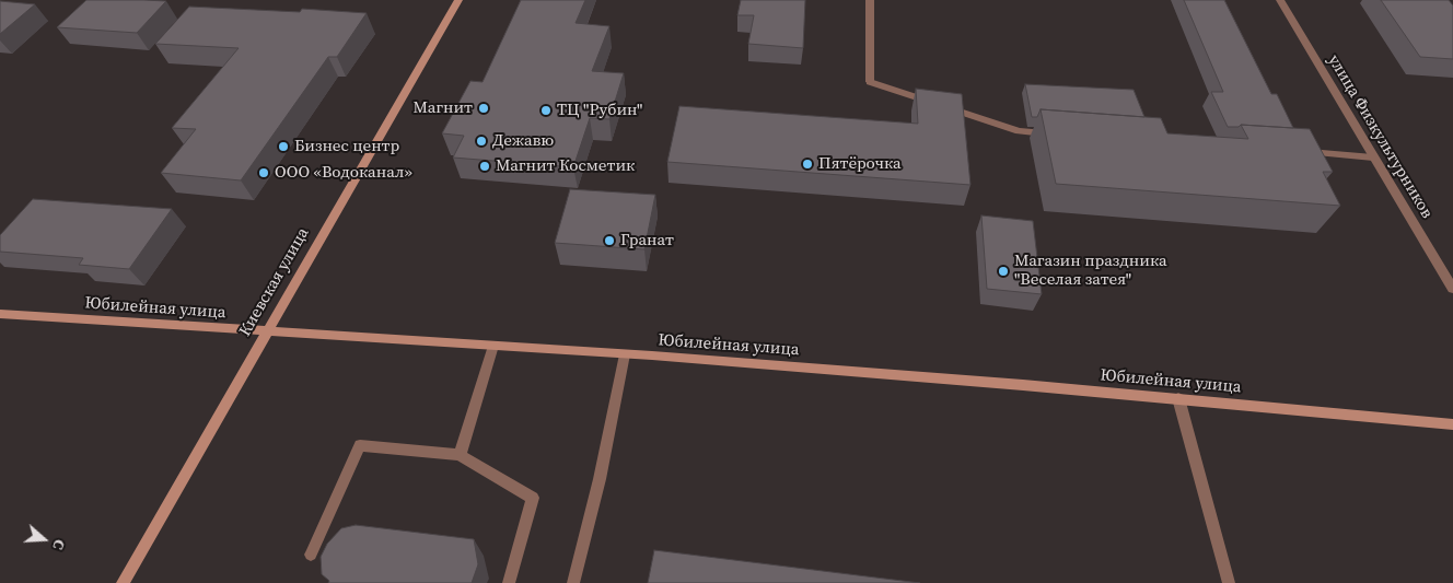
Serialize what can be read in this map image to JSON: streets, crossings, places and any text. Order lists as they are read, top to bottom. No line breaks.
{"streets":{"street":["улица Физкультурников","Киевская улица","Юбилейная улица"]},"crossings":[["Киевская улица","Юбилейная улица"]],"places":["Магнит","ТЦ \"Рубин\"","Дежавю","Бизнес центр","Пятёрочка","Магнит Косметик","ООО «Водоканал»","Гранат","Магазин праздника \"Веселая затея\""],"north":"right"}
